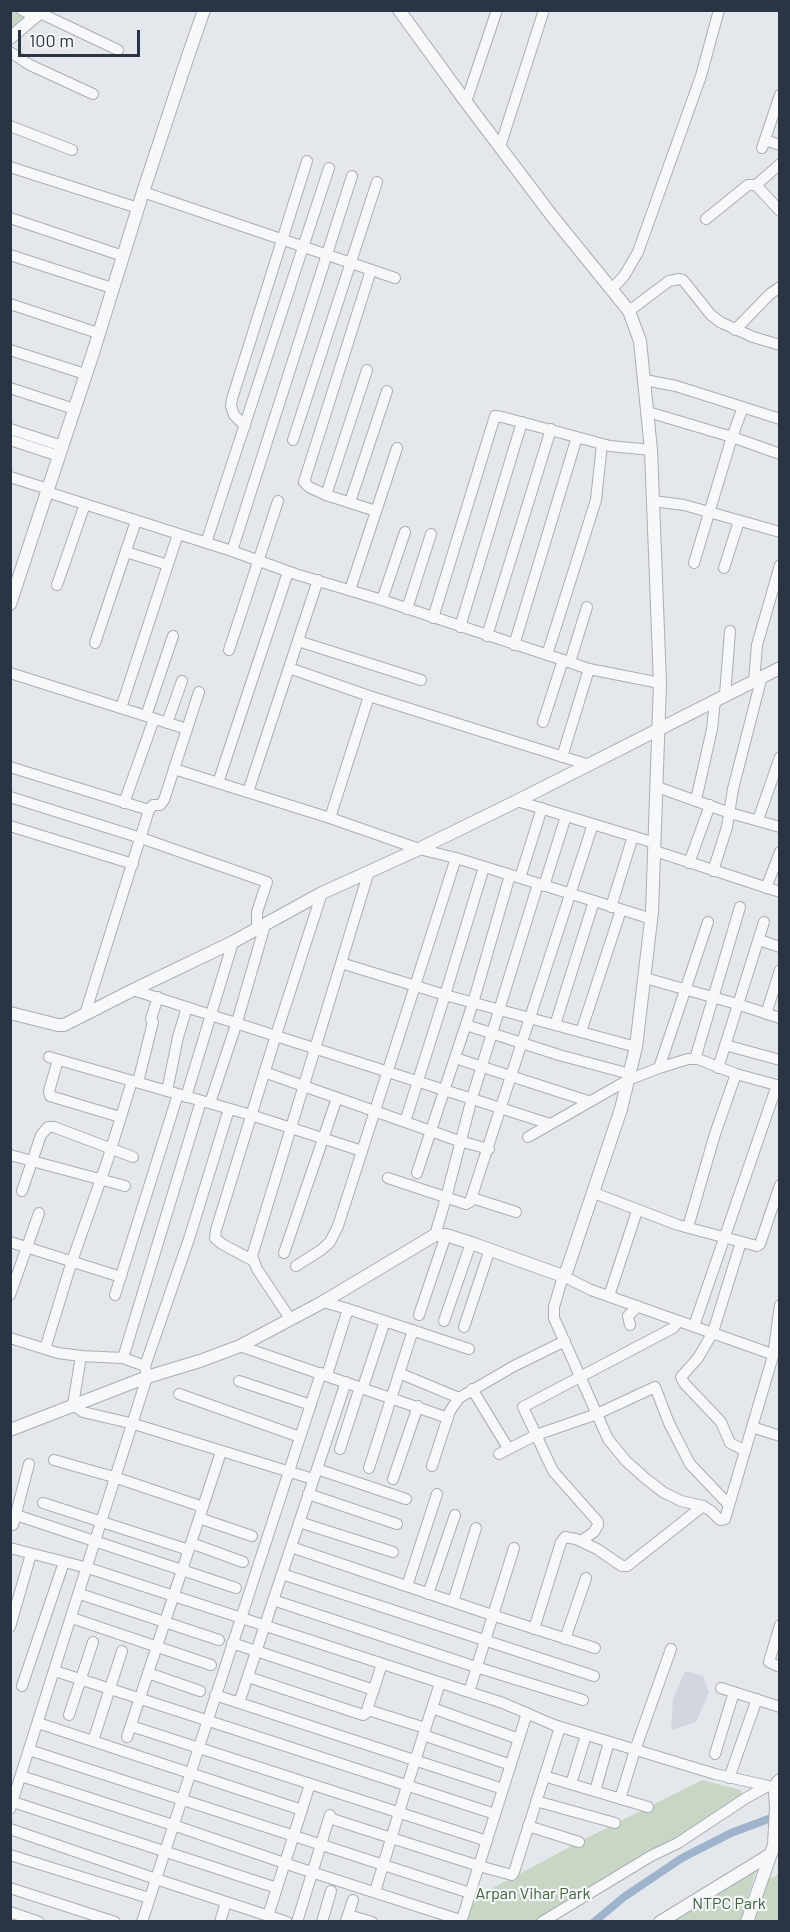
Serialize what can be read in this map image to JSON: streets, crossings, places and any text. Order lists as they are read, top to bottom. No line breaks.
{"parks":["Arpan Vihar Park","NTPC Park"],"scale_bar":"100 m"}
